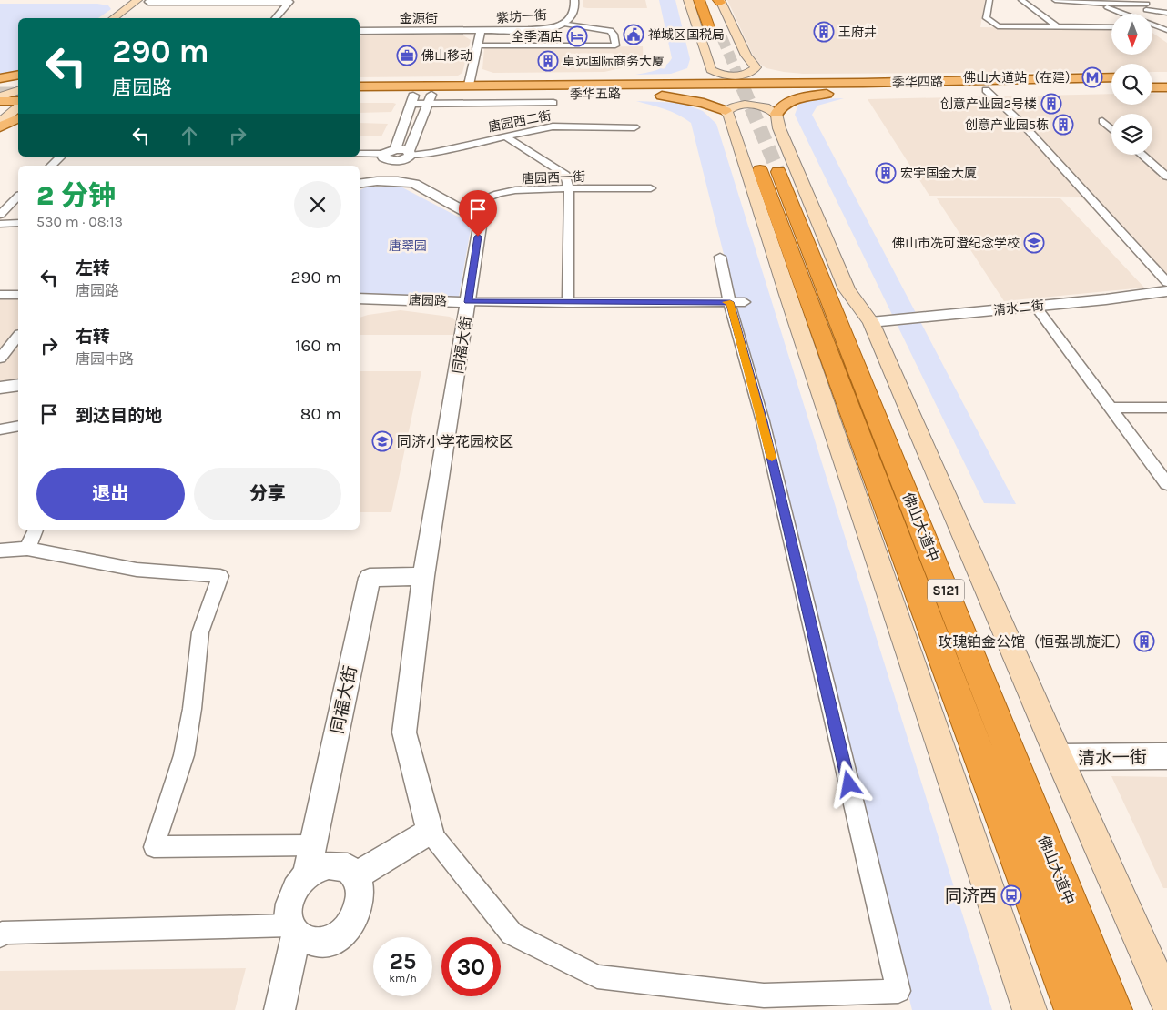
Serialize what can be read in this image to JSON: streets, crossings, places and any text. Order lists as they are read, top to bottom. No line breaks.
{"streets":{"highway":["佛山大道中","S121"],"main road":["季华四路","季华五路"],"street":["紫坊一街","金源街","唐园西二街","唐园西一街","唐园路","清水二街","同福大街","清水一街"]},"crossings":[["紫坊一街","金源街"],["季华四路","季华五路"],["季华五路","唐园西二街"],["唐园西一街","同福大街"],["唐园路","同福大街"]],"parks":["唐翠园"],"places":{"building":["王府井","卓远国际商务大厦","创意产业园2号楼","创意产业园5栋","宏宇国金大厦","玫瑰铂金公馆（恒强·凯旋汇）"],"public building":["禅城区国税局"],"hotel":["全季酒店"],"office":["佛山移动"],"metro station":["佛山大道站（在建）"],"school or university":["佛山市冼可澄纪念学校","同济小学花园校区"],"bus stop":["同济西"]},"north":"bottom","page":{"turn":["290 m","唐园路"],"heading":["2 分钟","530 m · 08:13"],"list":[{"name":"左转","note":"唐园路","value":"290 m"},{"name":"右转","note":"唐园中路","value":"160 m"},{"name":"到达目的地","value":"80 m"}],"buttons":["退出","分享"],"speed":"25 km/h","limit":"30"}}
